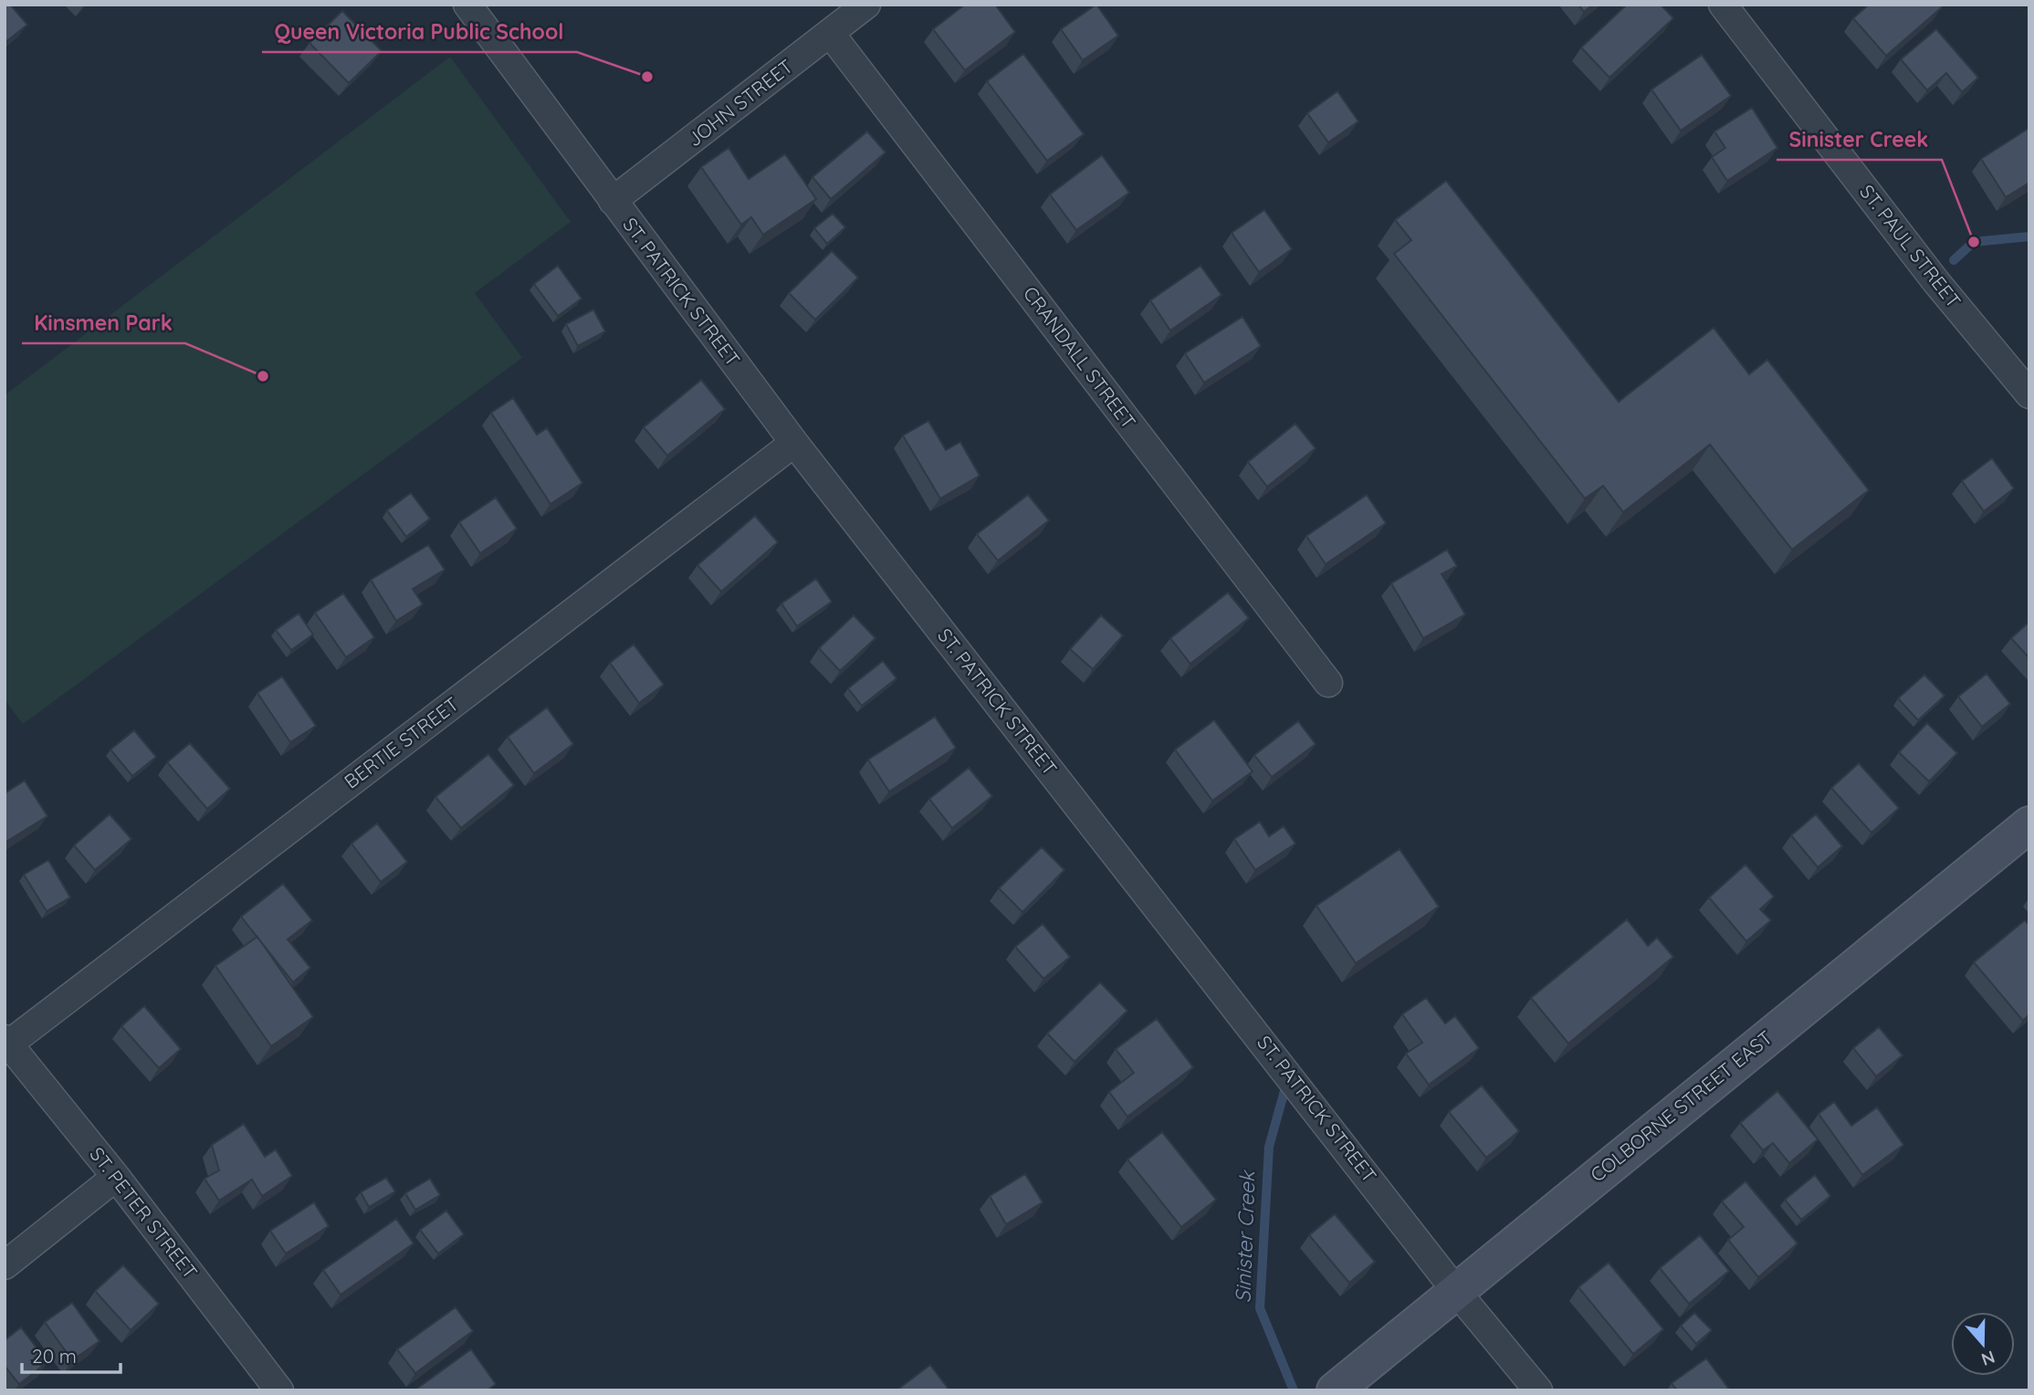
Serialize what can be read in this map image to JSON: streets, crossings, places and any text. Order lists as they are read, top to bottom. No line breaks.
{"streets":{"main road":["COLBORNE STREET EAST"],"street":["JOHN STREET","ST. PAUL STREET","ST. PATRICK STREET","CRANDALL STREET","BERTIE STREET","ST. PETER STREET"]},"crossings":[["JOHN STREET","ST. PATRICK STREET"],["JOHN STREET","CRANDALL STREET"],["ST. PATRICK STREET","BERTIE STREET"],["ST. PATRICK STREET","COLBORNE STREET EAST"],["BERTIE STREET","ST. PETER STREET"]],"water":["Sinister Creek"],"places":["Queen Victoria Public School","Sinister Creek","Kinsmen Park"],"scale_bar":"20 m","north":"bottom"}
